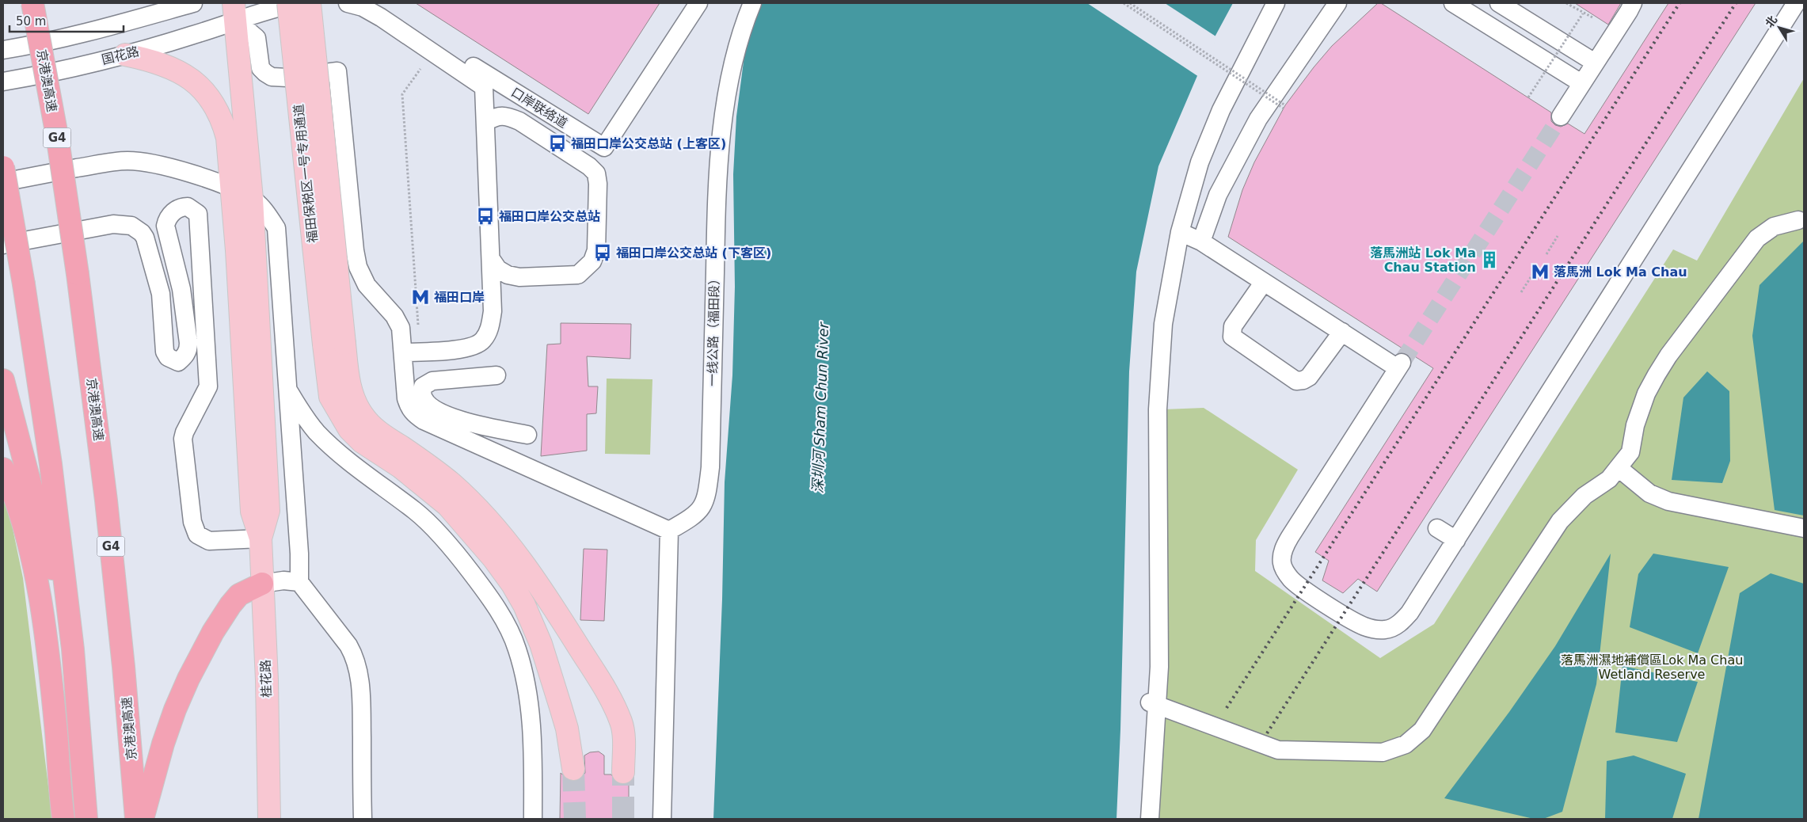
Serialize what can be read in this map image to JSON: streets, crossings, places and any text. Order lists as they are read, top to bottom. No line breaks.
{"streets":{"highway":["京港澳高速","G4"],"main road":["福田保税区一号专用通道","桂花路"],"street":["国花路","口岸联络道","一线公路（福田段）"]},"water":["深圳河 Sham Chun River"],"parks":["落馬洲濕地補償區Lok Ma Chau Wetland Reserve"],"places":{"bus stop":["福田口岸公交总站 (上客区)","福田口岸公交总站","福田口岸公交总站 (下客区)"],"building":["落馬洲站 Lok Ma Chau Station"],"metro station":["落馬洲 Lok Ma Chau","福田口岸"]},"scale_bar":"50 m","north":"top left"}
